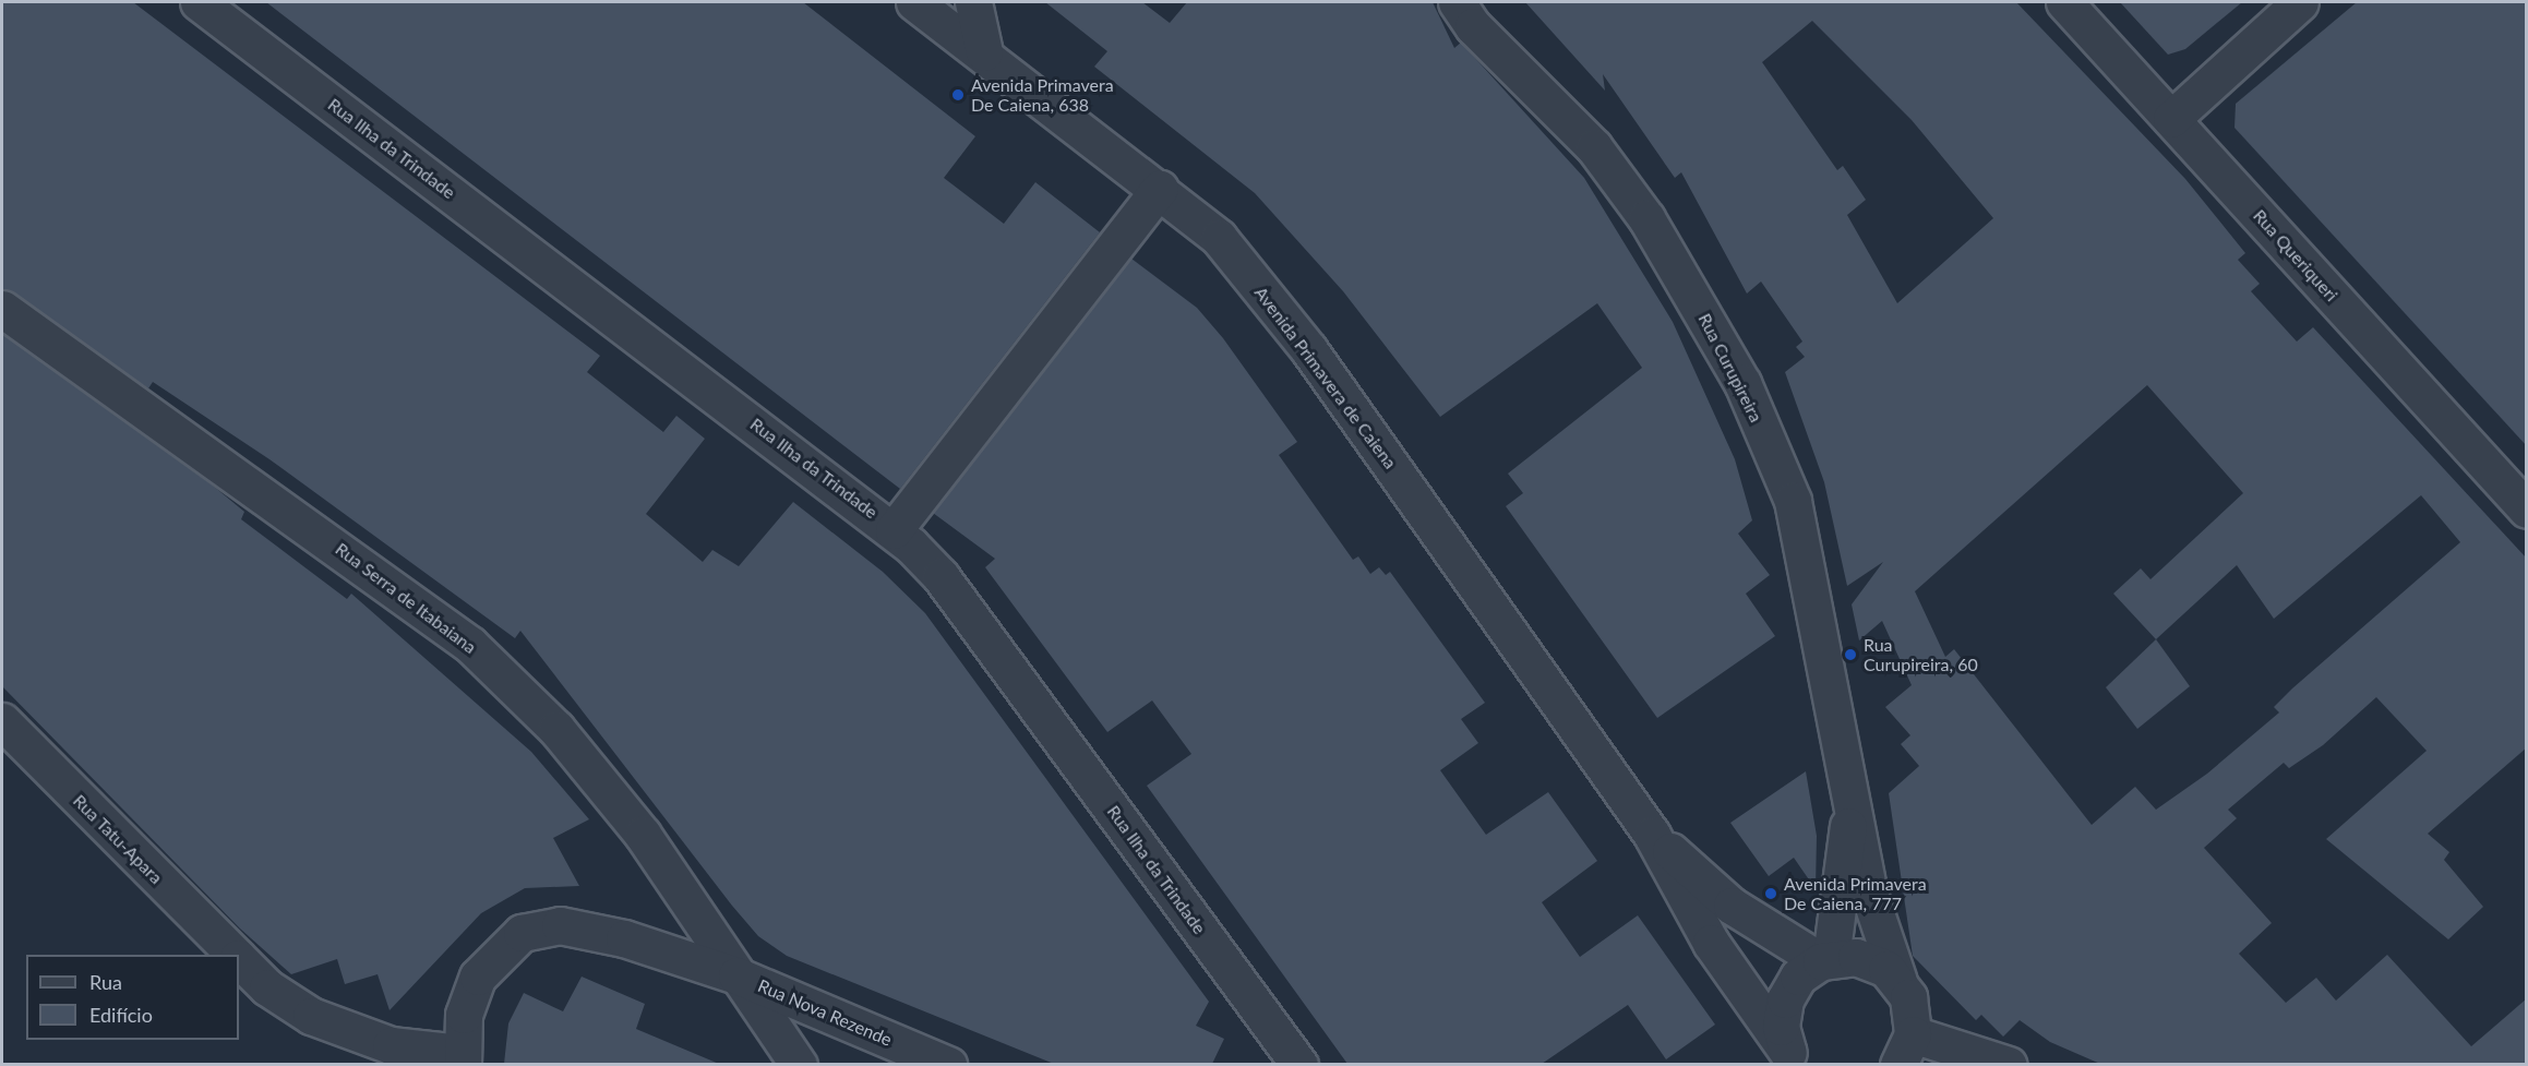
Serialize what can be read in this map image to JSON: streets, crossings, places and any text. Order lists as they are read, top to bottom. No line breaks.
{"streets":{"street":["Rua Ilha da Trindade","Rua Queriqueri","Rua Curupireira","Avenida Primavera de Caiena","Rua Serra de Itabaiana","Rua Tatu-Apara","Rua Nova Rezende"]},"crossings":[["Rua Curupireira","Avenida Primavera de Caiena"],["Rua Serra de Itabaiana","Rua Nova Rezende"],["Rua Tatu-Apara","Rua Nova Rezende"]],"places":["Avenida Primavera De Caiena, 638","Rua Curupireira, 60","Avenida Primavera De Caiena, 777"],"legend":["Rua","Edifício"]}
